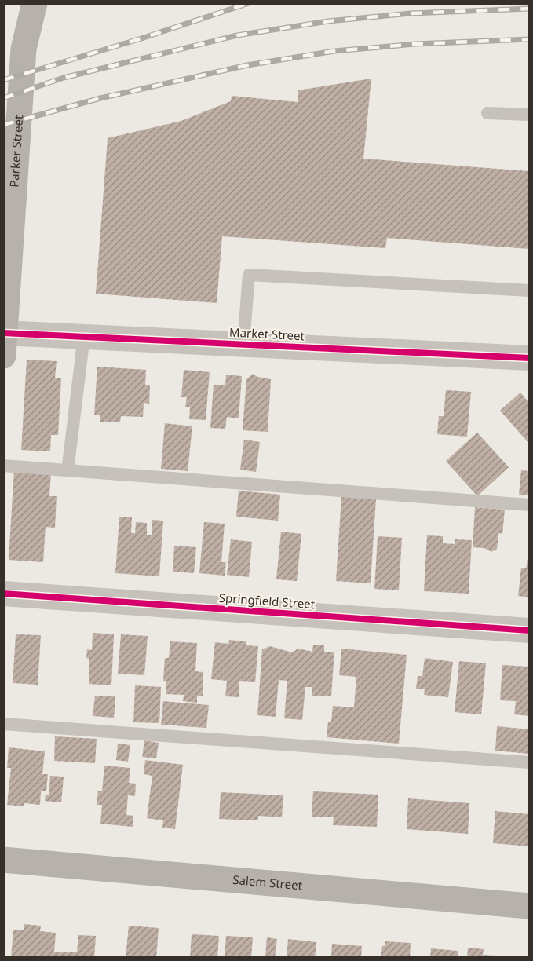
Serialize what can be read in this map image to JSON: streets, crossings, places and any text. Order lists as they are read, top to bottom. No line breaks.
{"streets":{"main road":["Parker Street","Salem Street"],"street":["Market Street","Springfield Street"]},"crossings":[["Parker Street","Market Street"]]}
